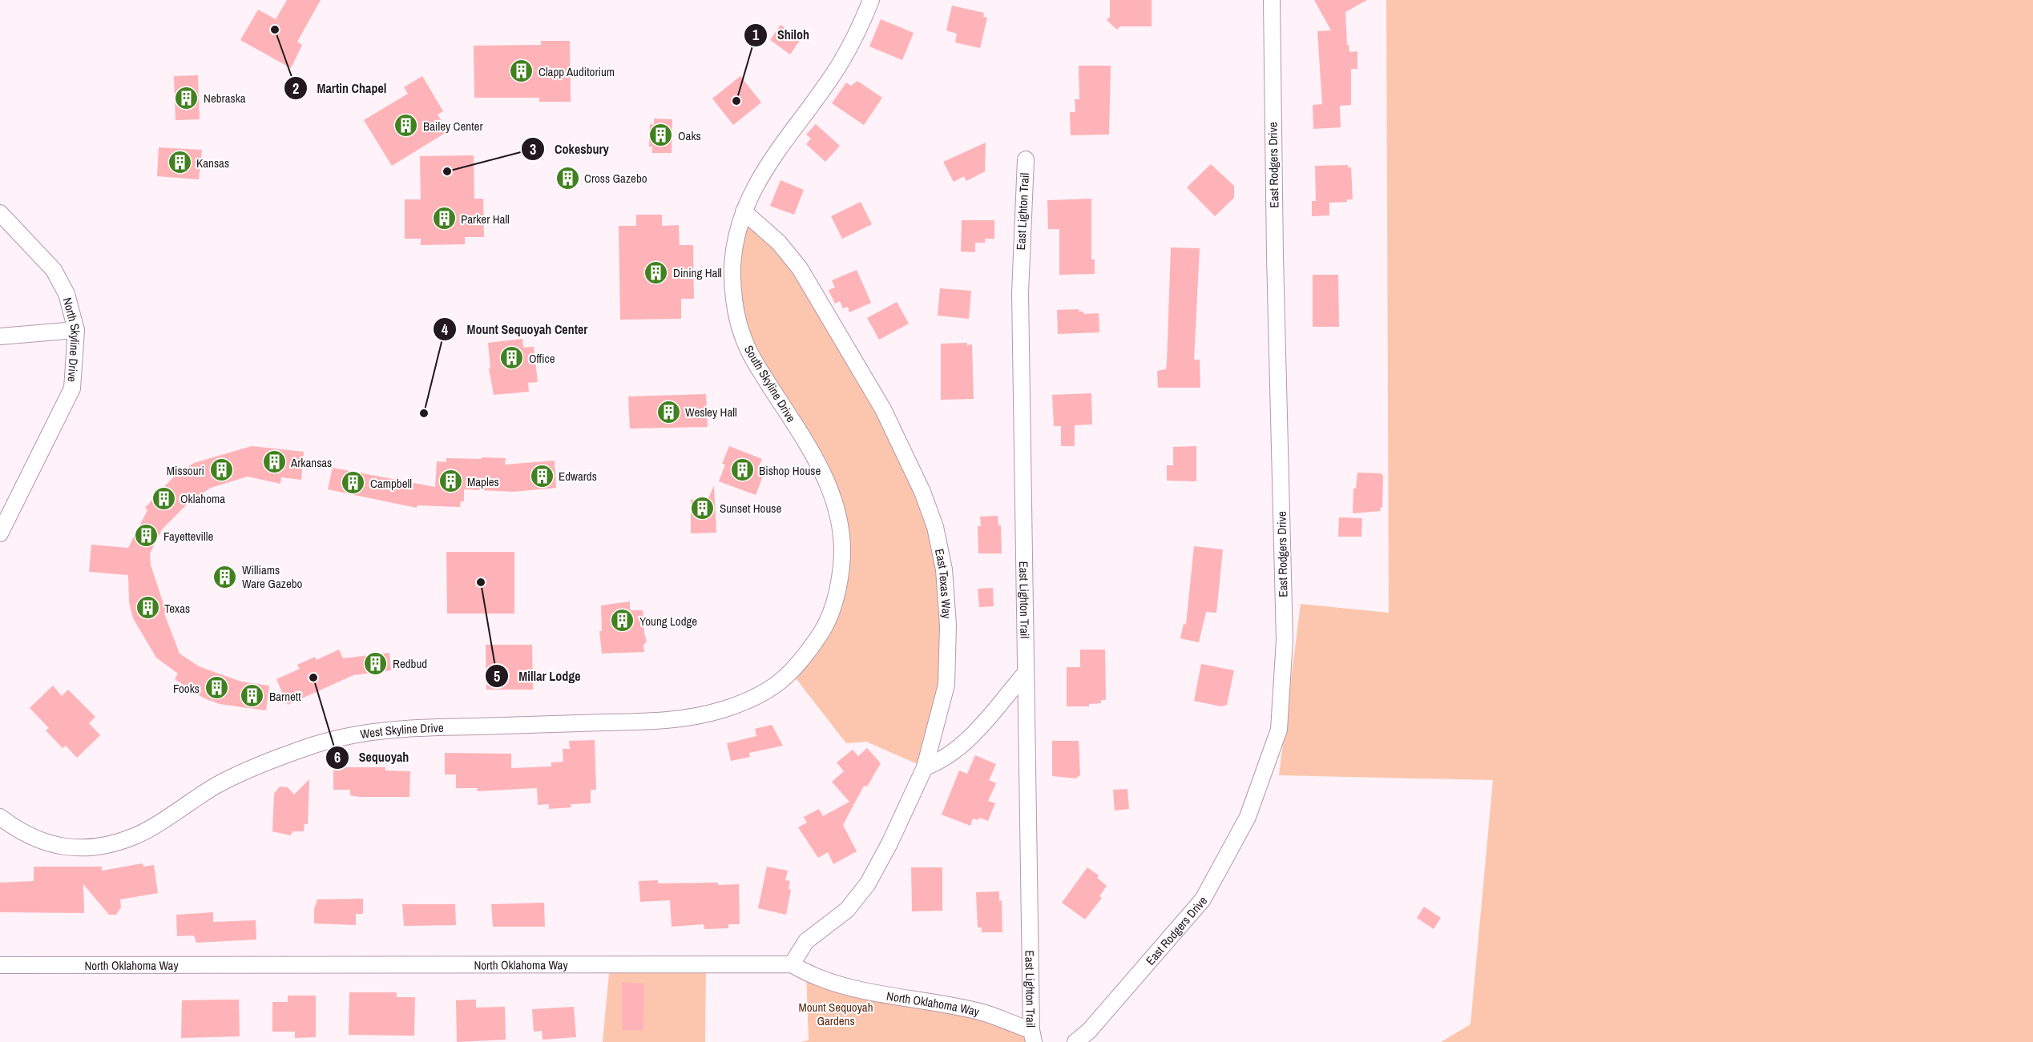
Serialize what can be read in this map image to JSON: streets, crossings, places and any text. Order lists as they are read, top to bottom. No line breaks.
{"streets":{"street":["East Rodgers Drive","East Lighton Trail","North Skyline Drive","South Skyline Drive","East Texas Way","West Skyline Drive","North Oklahoma Way"]},"crossings":[["East Lighton Trail","North Oklahoma Way"],["South Skyline Drive","East Texas Way"],["South Skyline Drive","West Skyline Drive"],["East Texas Way","North Oklahoma Way"]],"parks":["Mount Sequoyah Gardens"],"places":{"other":["Martin Chapel","Shiloh","Cokesbury","Mount Sequoyah Center","Millar Lodge","Sequoyah"],"building":["Clapp Auditorium","Nebraska","Bailey Center","Oaks","Kansas","Cross Gazebo","Parker Hall","Dining Hall","Office","Wesley Hall","Arkansas","Missouri","Bishop House","Edwards","Maples","Campbell","Oklahoma","Sunset House","Fayetteville","Williams Ware Gazebo","Texas","Young Lodge","Redbud","Fooks","Barnett"]}}
